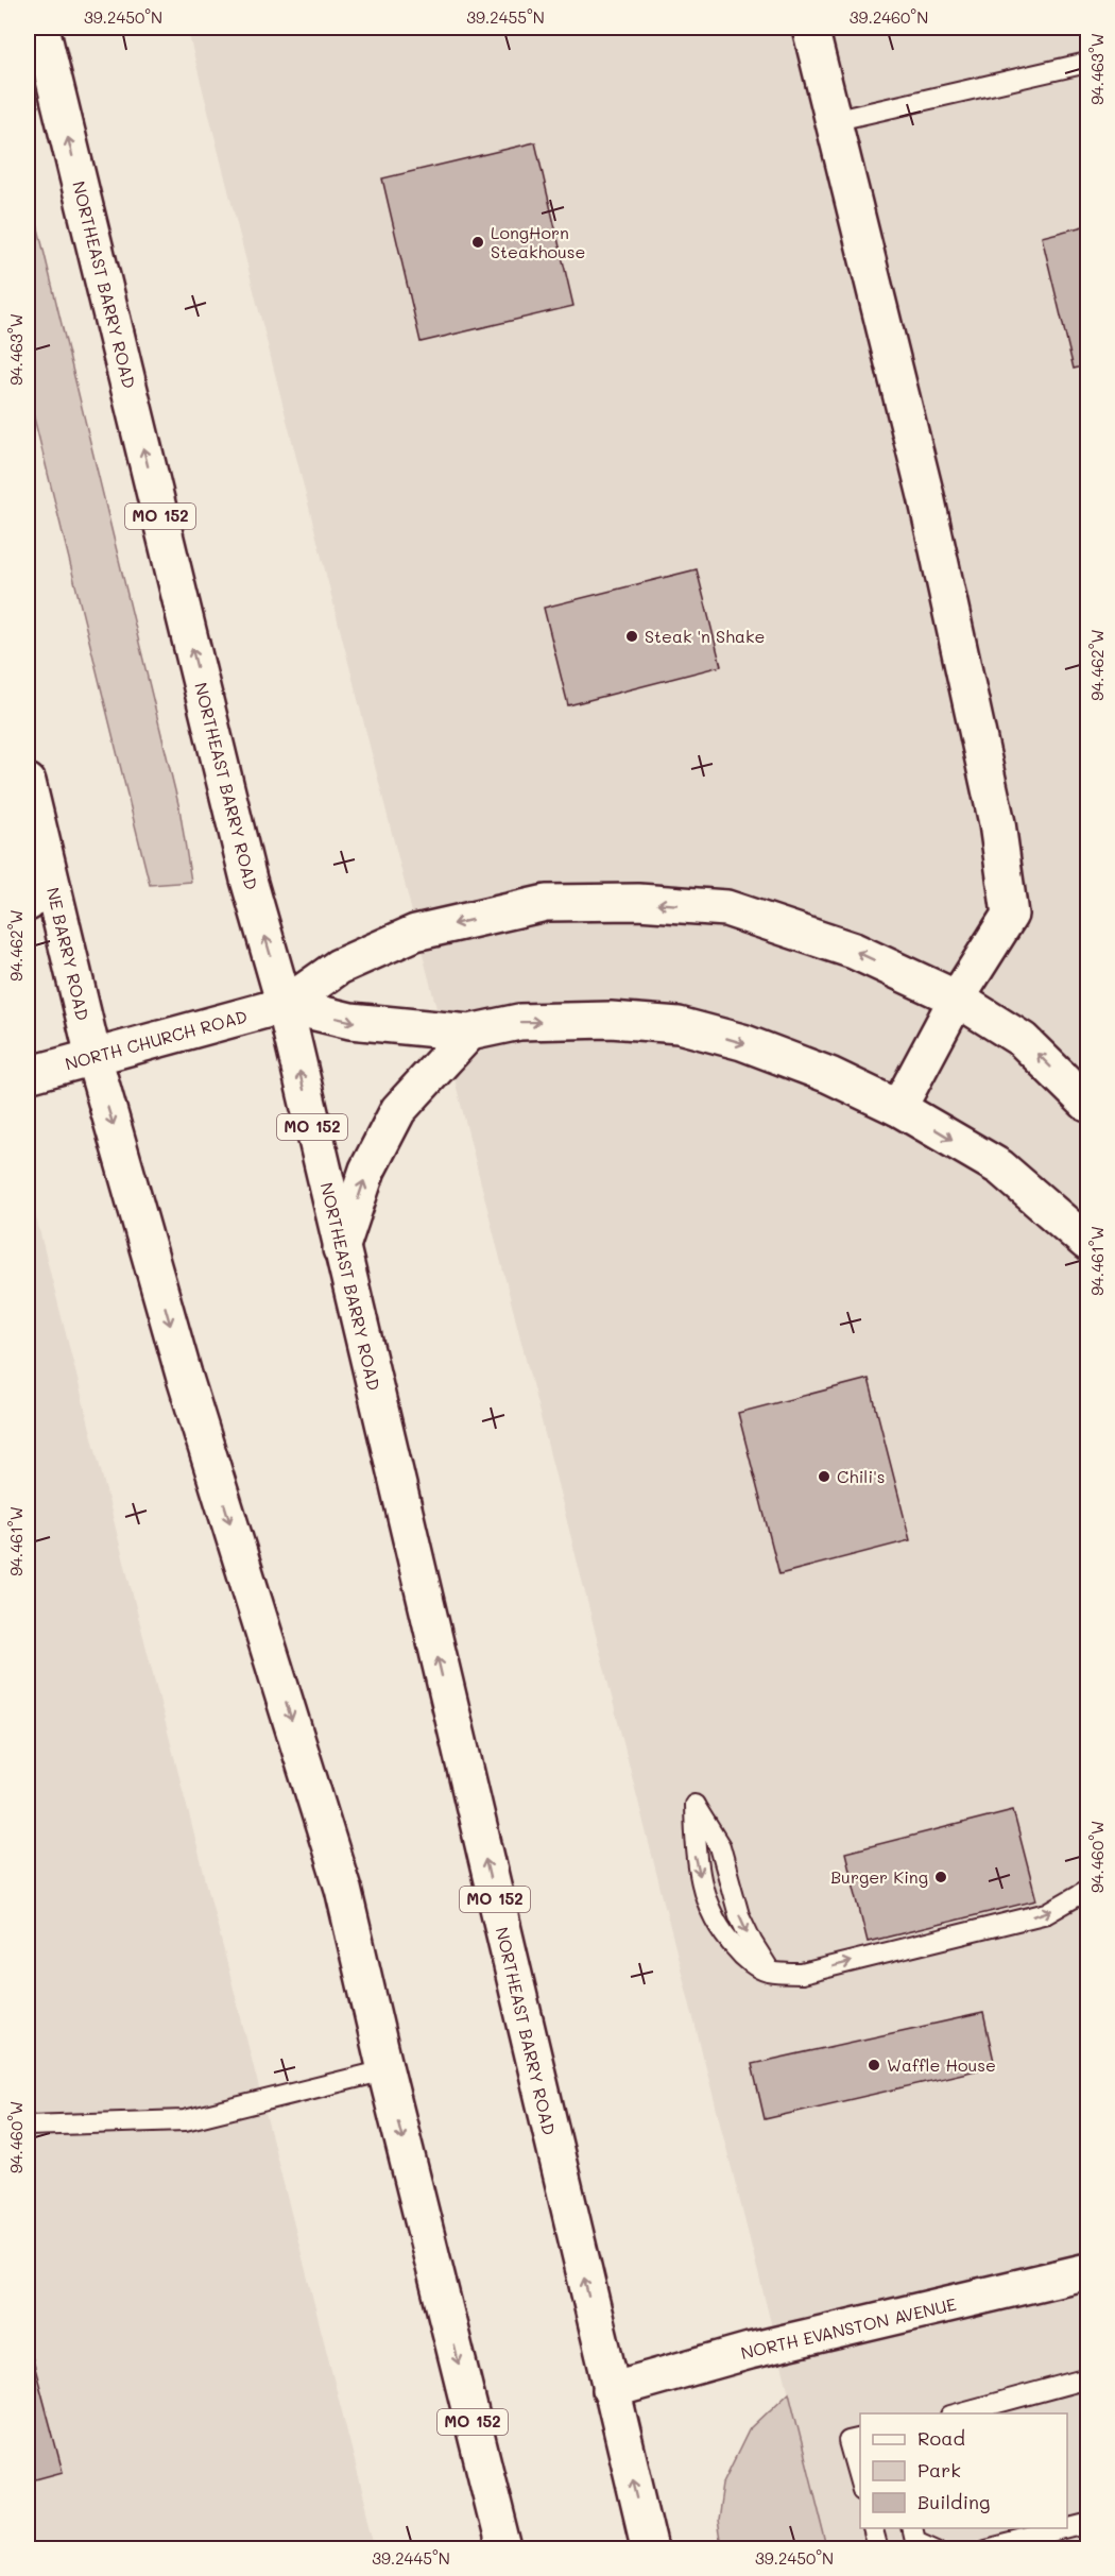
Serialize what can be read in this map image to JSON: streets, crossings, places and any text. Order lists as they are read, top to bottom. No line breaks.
{"streets":{"main road":["NORTHEAST BARRY ROAD","MO 152","NE BARRY ROAD","NORTH CHURCH ROAD","NORTH EVANSTON AVENUE"]},"crossings":[["NORTHEAST BARRY ROAD","NORTH CHURCH ROAD"],["NORTHEAST BARRY ROAD","NORTH EVANSTON AVENUE"],["MO 152","NE BARRY ROAD"],["MO 152","NORTH CHURCH ROAD"],["NE BARRY ROAD","NORTH CHURCH ROAD"]],"places":["LongHorn Steakhouse","Steak 'n Shake","Chili's","Burger King","Waffle House"],"legend":["Road","Park","Building"],"coordinates":["39.2450°N","39.2455°N","39.2460°N","94.463°W","94.462°W","94.461°W","94.460°W","39.2445°N"]}
